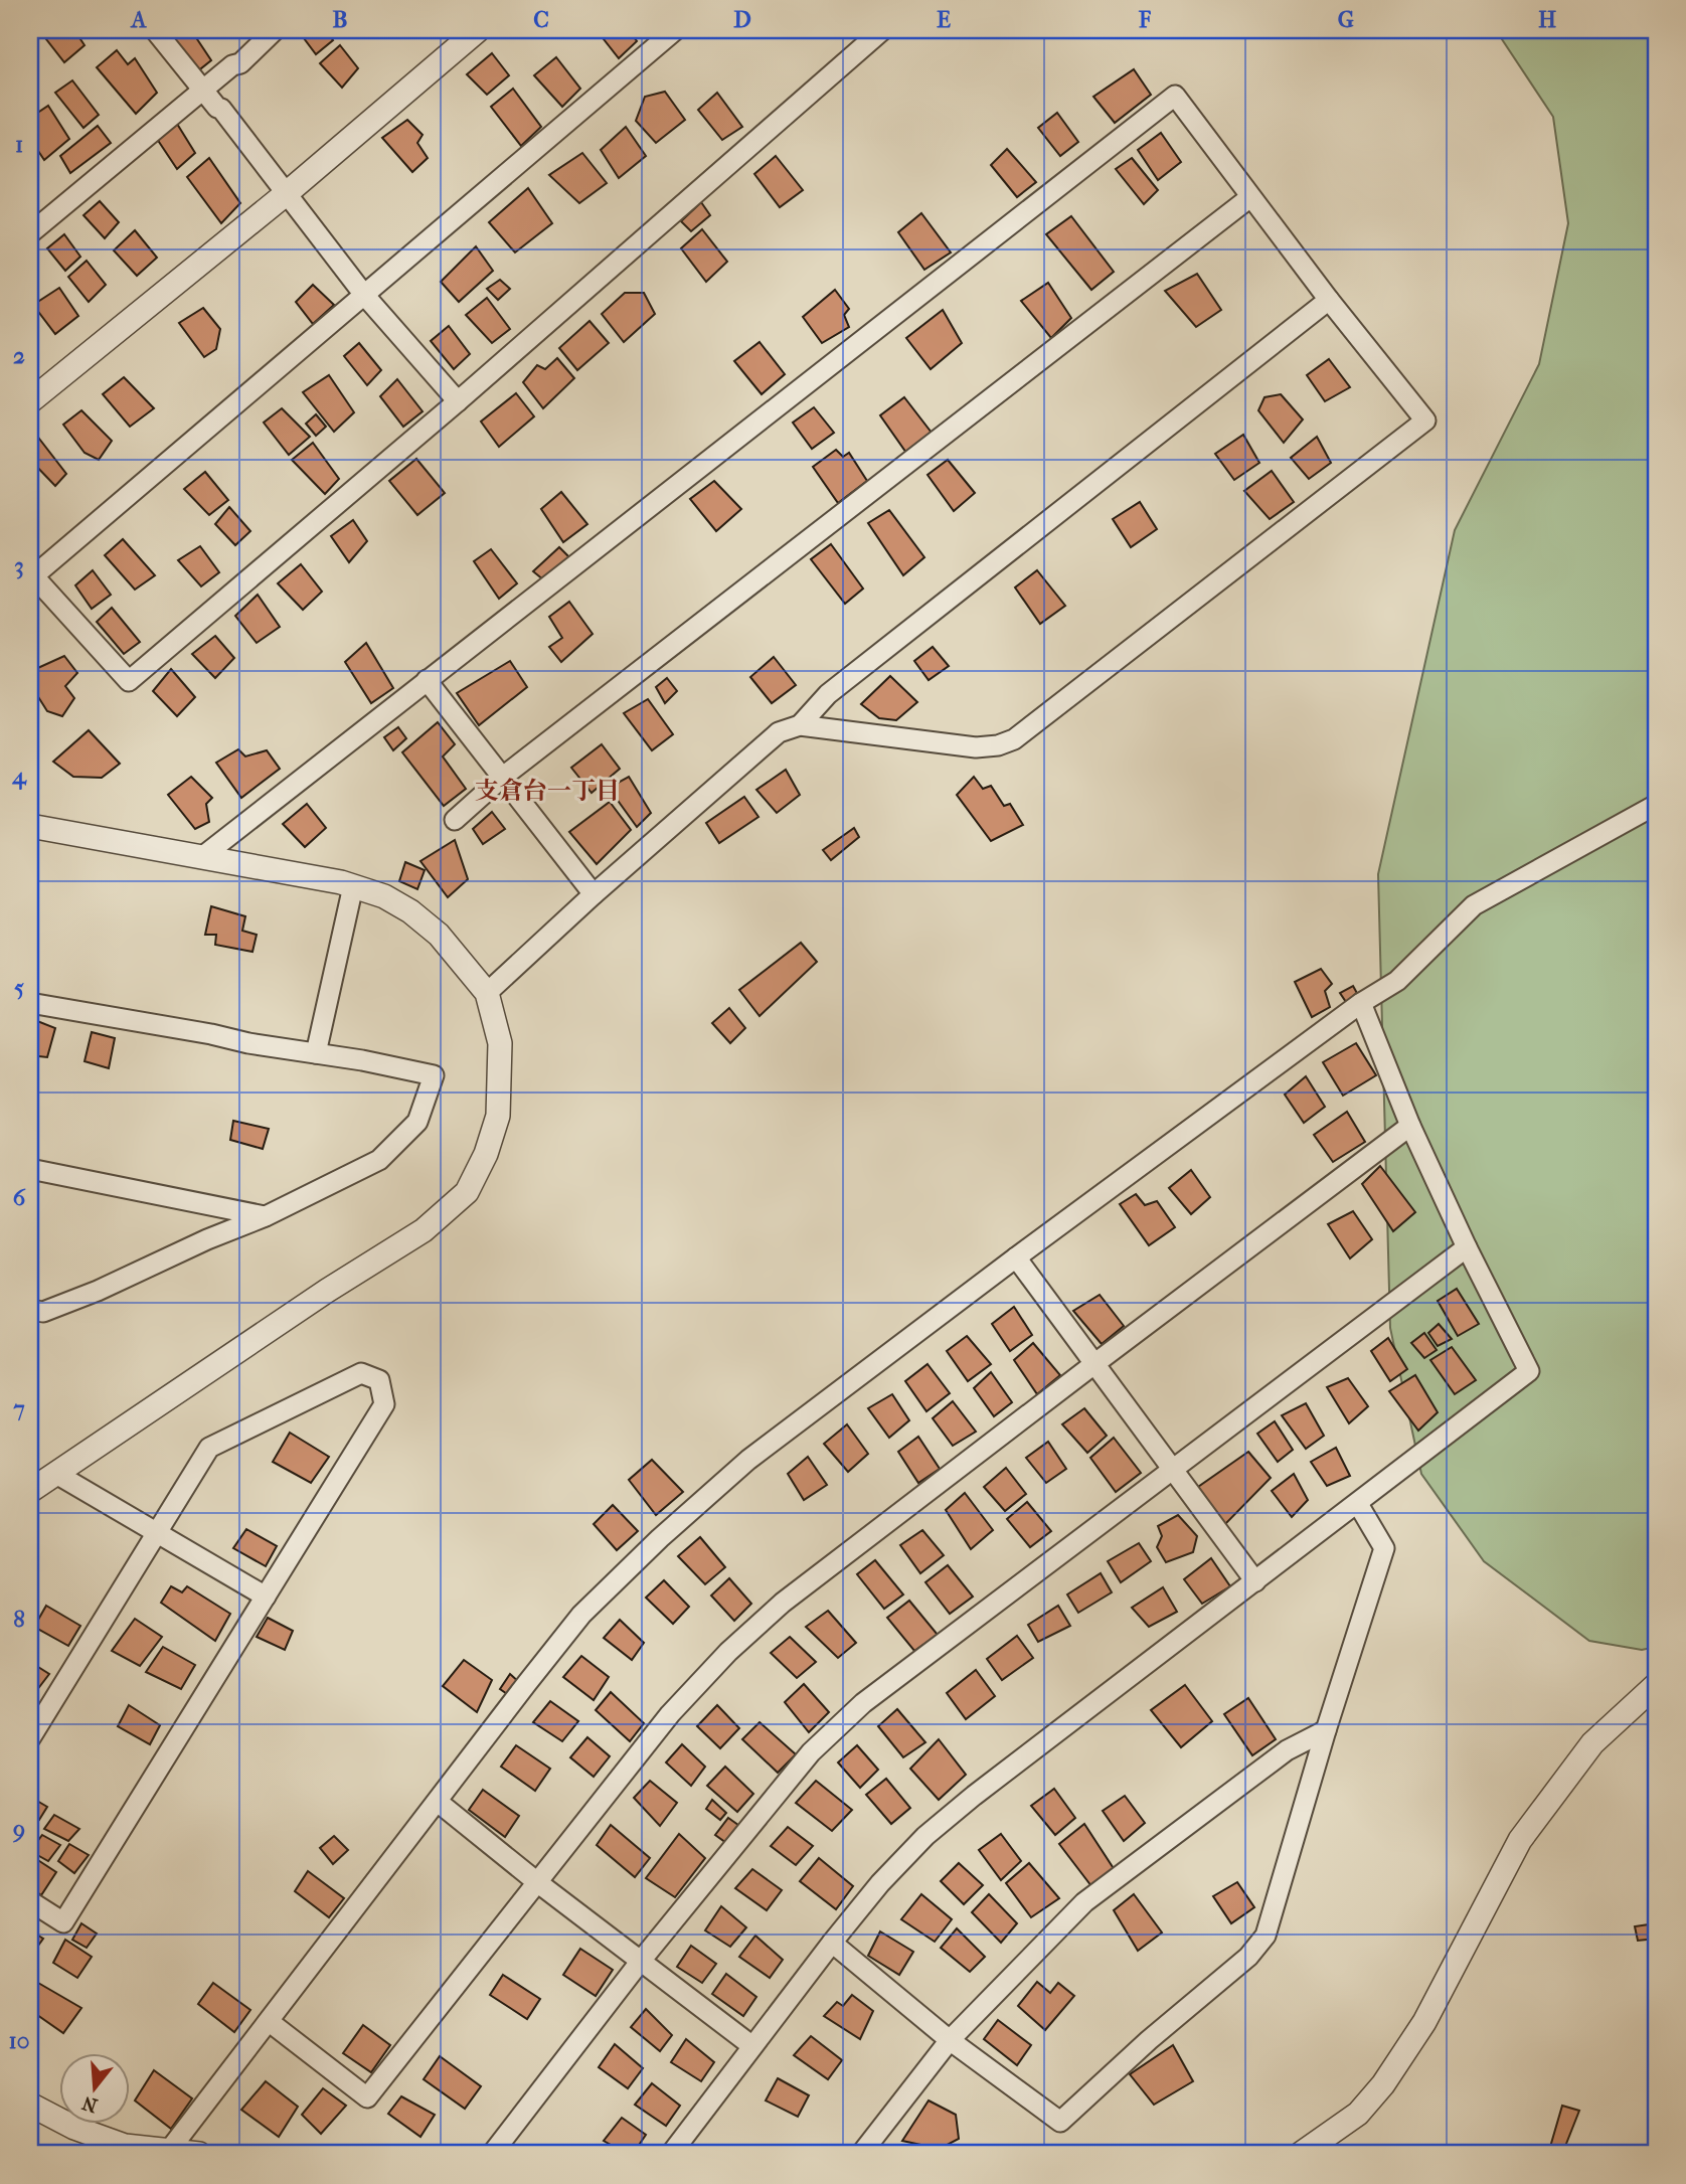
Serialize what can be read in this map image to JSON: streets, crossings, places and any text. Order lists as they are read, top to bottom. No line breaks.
{"districts":["支倉台一丁目"],"north":"bottom","grid":{"columns":["A","B","C","D","E","F","G","H"],"rows":["1","2","3","4","5","6","7","8","9","10"]}}
